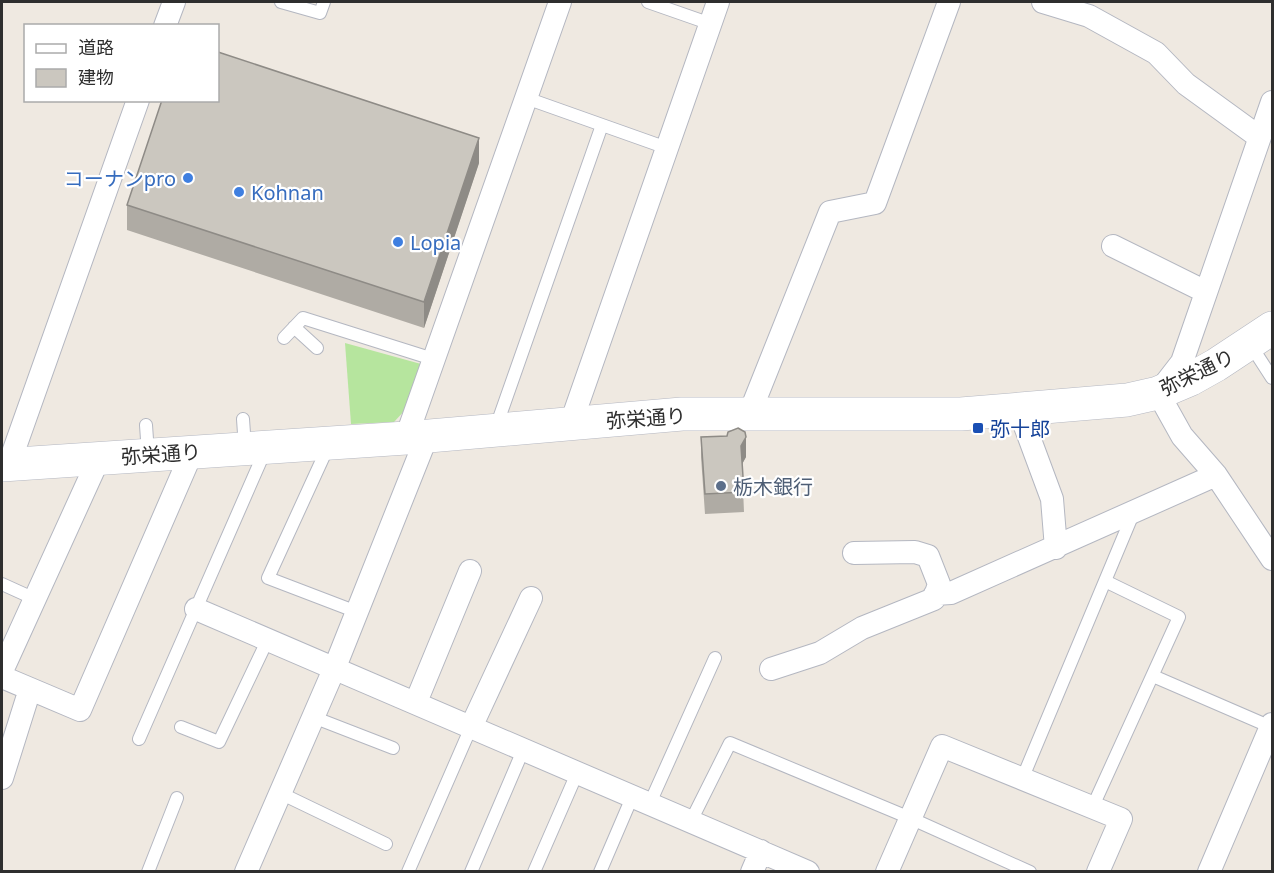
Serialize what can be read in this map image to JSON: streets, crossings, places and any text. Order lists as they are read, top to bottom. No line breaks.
{"streets":{"street":["弥栄通り"]},"places":{"other":["コーナンpro","Kohnan","Lopia","栃木銀行"],"transit":["弥十郎"]},"legend":["道路","建物"]}
